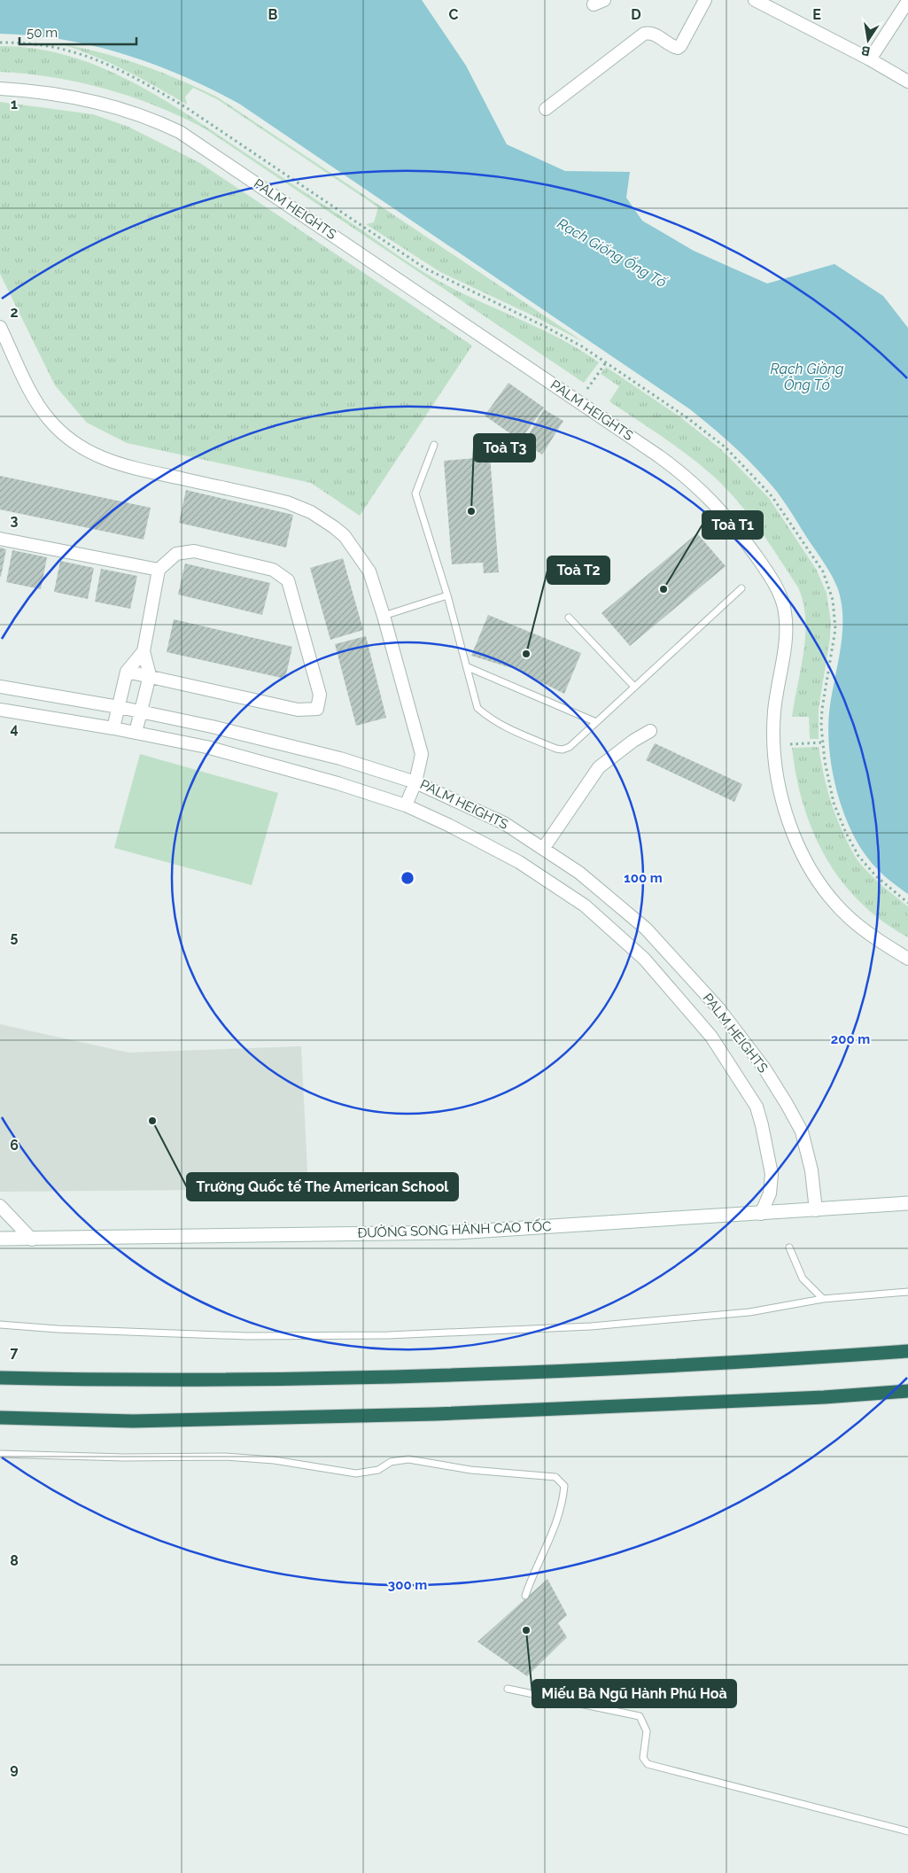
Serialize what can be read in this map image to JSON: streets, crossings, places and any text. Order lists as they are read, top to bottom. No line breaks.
{"streets":{"main road":["ĐƯỜNG SONG HÀNH CAO TỐC"],"street":["PALM HEIGHTS"]},"crossings":[["PALM HEIGHTS","ĐƯỜNG SONG HÀNH CAO TỐC"]],"water":["Rạch Giống Ống Tố","Rạch Giồng Ông Tố"],"places":["Toà T3","Toà T1","Toà T2","Trường Quốc tế The American School","Miếu Bà Ngũ Hành Phú Hoà"],"scale_bar":"50 m","north":"bottom","grid":{"columns":["B","C","D","E"],"rows":["1","2","3","4","5","6","7","8","9"]},"rings":["100 m","200 m","300 m"]}
